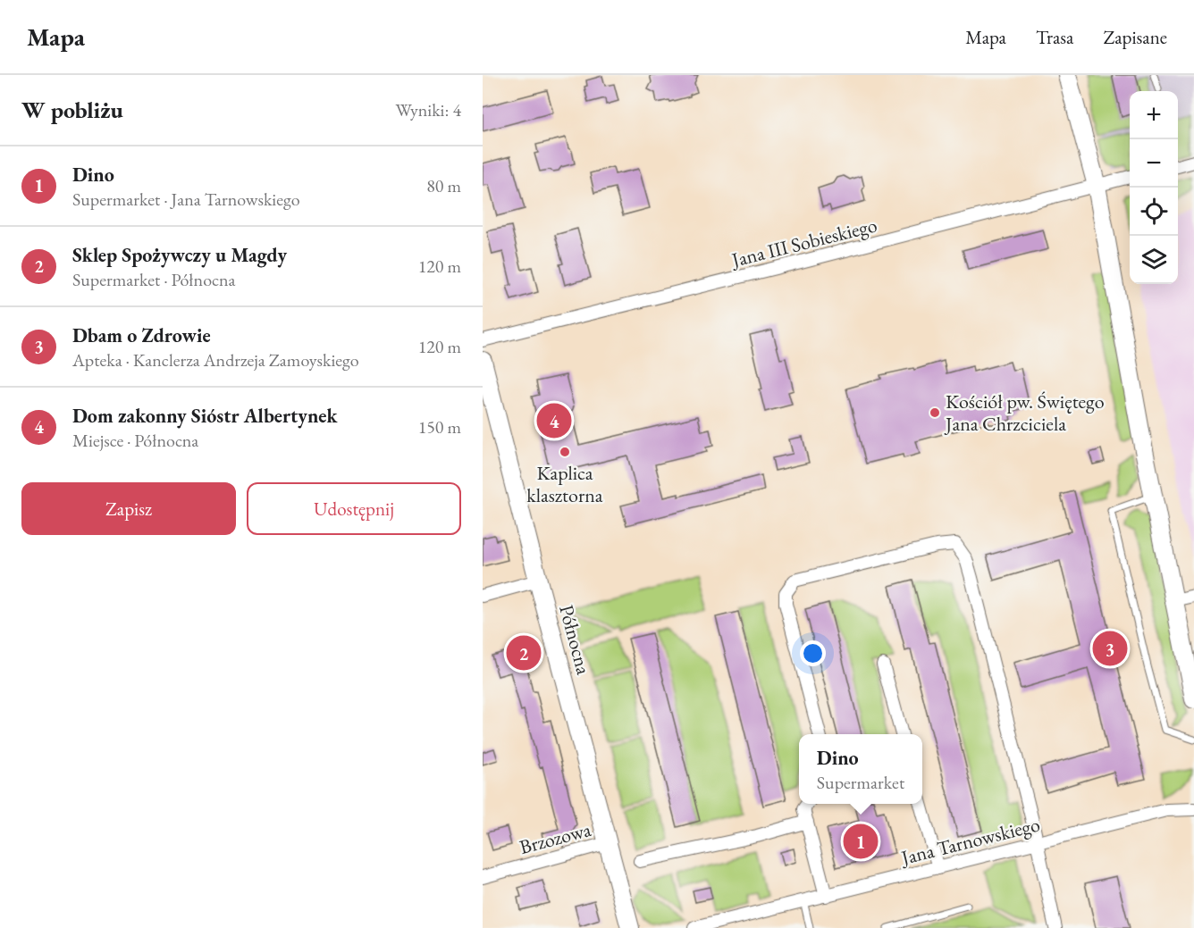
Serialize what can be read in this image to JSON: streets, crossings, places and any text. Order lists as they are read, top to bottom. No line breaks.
{"streets":{"street":["Jana III Sobieskiego","Północna","Brzozowa","Jana Tarnowskiego"]},"crossings":[["Północna","Brzozowa"]],"places":["Kościół pw. Świętego Jana Chrzciciela","Kaplica klasztorna"],"page":{"header":"Mapa","nav":["Mapa","Trasa","Zapisane"],"heading":["W pobliżu","Wyniki: 4"],"map_buttons":["+","−"],"list":[{"mark":"1","name":"Dino","note":"Supermarket · Jana Tarnowskiego","value":"80 m"},{"mark":"2","name":"Sklep Spożywczy u Magdy","note":"Supermarket · Północna","value":"120 m"},{"mark":"3","name":"Dbam o Zdrowie","note":"Apteka · Kanclerza Andrzeja Zamoyskiego","value":"120 m"},{"mark":"4","name":"Dom zakonny Sióstr Albertynek","note":"Miejsce · Północna","value":"150 m"}],"pins":["4","3","2","1"],"buttons":["Zapisz","Udostępnij"],"popup":["Dino","Supermarket"]}}
